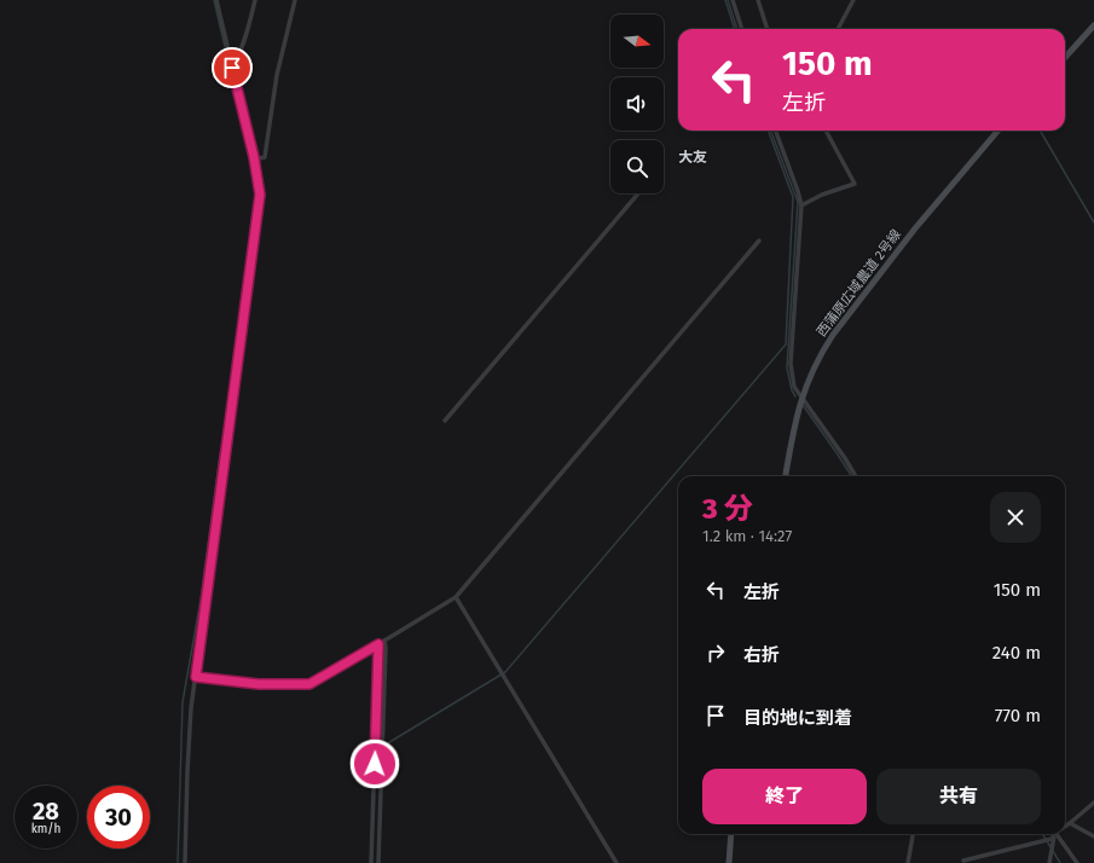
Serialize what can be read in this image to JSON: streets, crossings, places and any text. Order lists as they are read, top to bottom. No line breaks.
{"streets":{"street":["西蒲原広域農道 2号線"]},"districts":["大友"],"north":"right","page":{"turn":["150 m","左折"],"heading":["3 分","1.2 km · 14:27"],"list":[{"name":"左折","value":"150 m"},{"name":"右折","value":"240 m"},{"name":"目的地に到着","value":"770 m"}],"buttons":["終了","共有"],"speed":"28 km/h","limit":"30"}}
